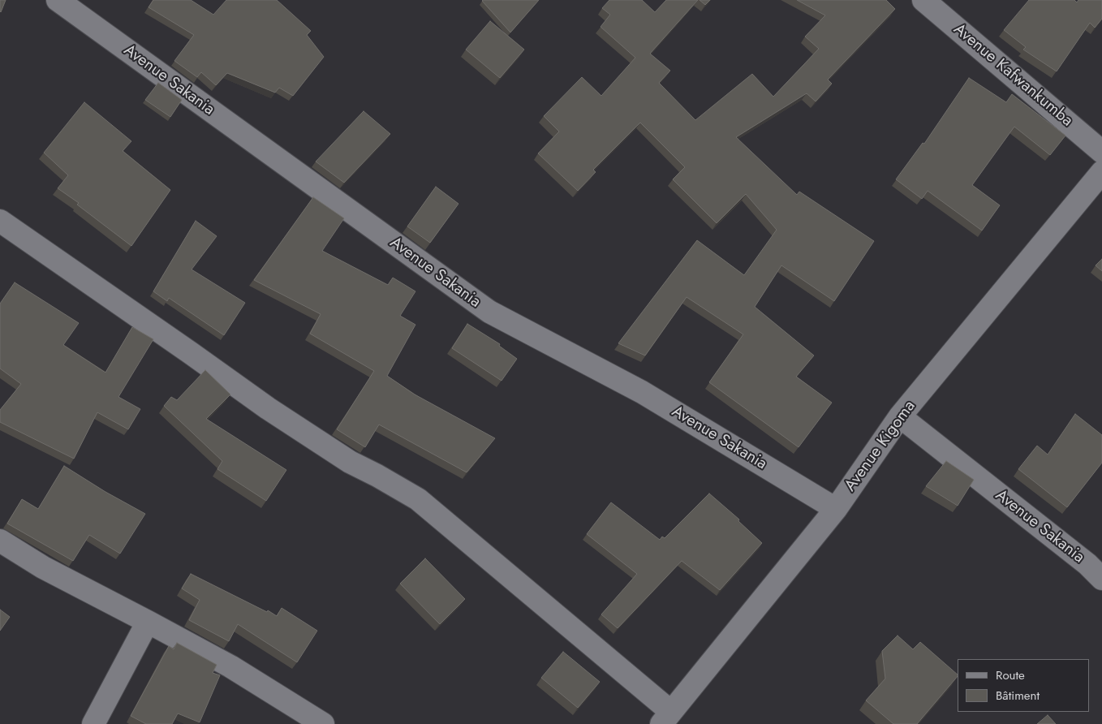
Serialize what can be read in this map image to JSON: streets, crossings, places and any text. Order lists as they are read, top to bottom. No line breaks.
{"streets":{"street":["Avenue Kafwankumba","Avenue Sakania","Avenue Kigoma"]},"crossings":[["Avenue Sakania","Avenue Kigoma"]],"legend":["Route","Bâtiment"]}
